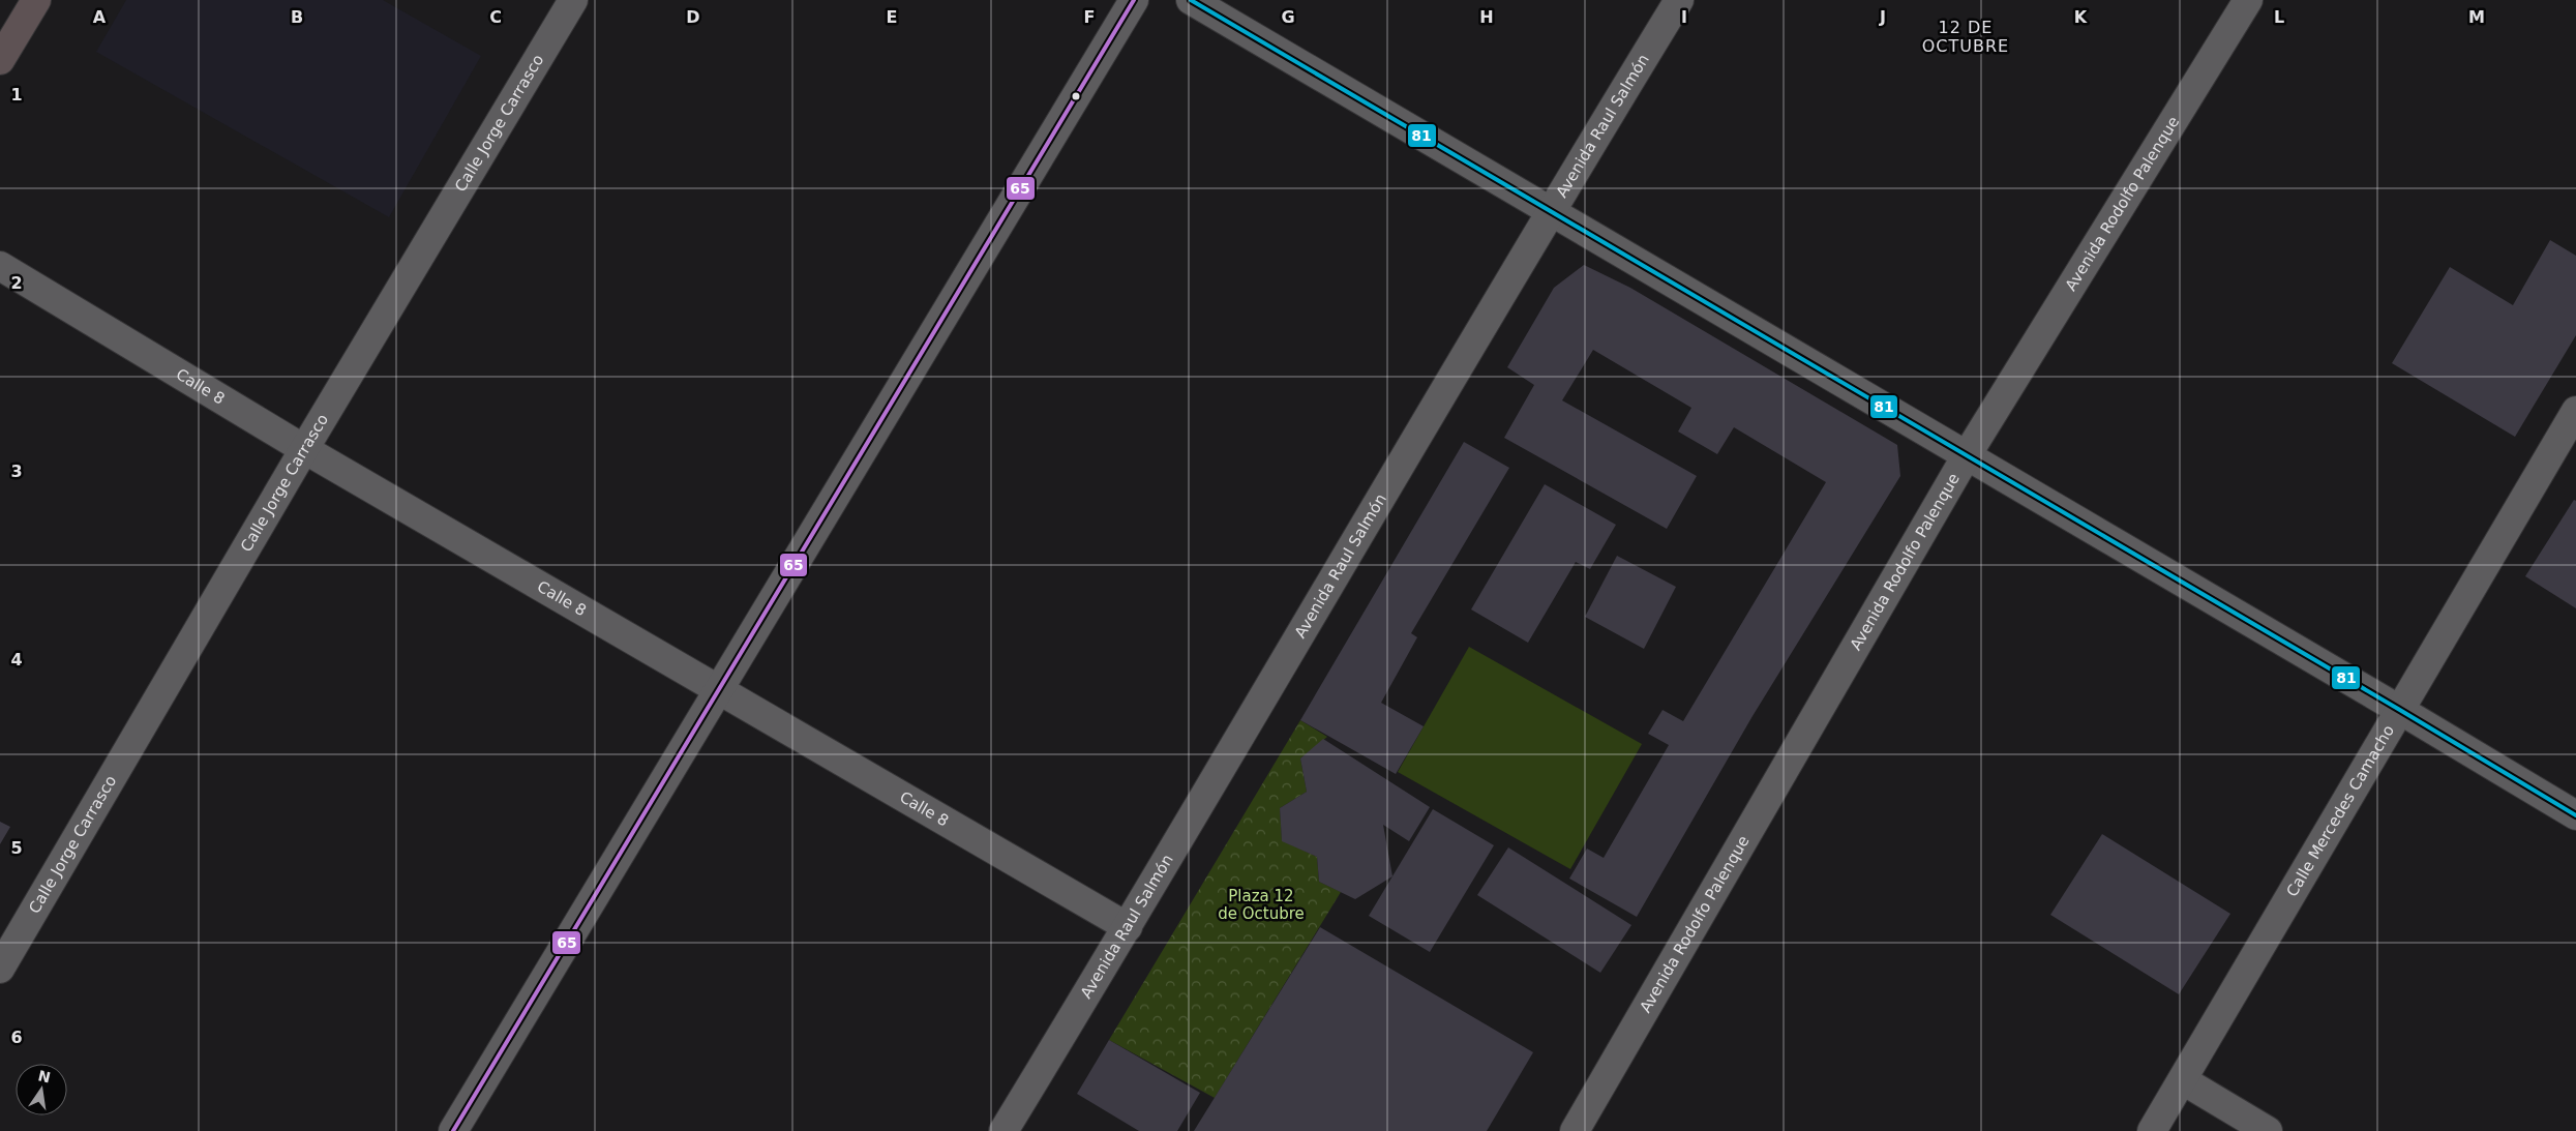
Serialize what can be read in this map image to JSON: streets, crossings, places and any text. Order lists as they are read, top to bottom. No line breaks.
{"streets":{"street":["Calle Jorge Carrasco","Avenida Raul Salmón","Avenida Rodolfo Palenque","Calle 8","Calle Mercedes Camacho"]},"crossings":[["Calle Jorge Carrasco","Calle 8"],["Avenida Raul Salmón","Calle 8"]],"districts":["12 DE OCTUBRE"],"parks":["Plaza 12 de Octubre"],"lines":["transit line 81","transit line 65"],"north":"top","grid":{"columns":["A","B","C","D","E","F","G","H","I","J","K","L","M"],"rows":["1","2","3","4","5","6"]}}
